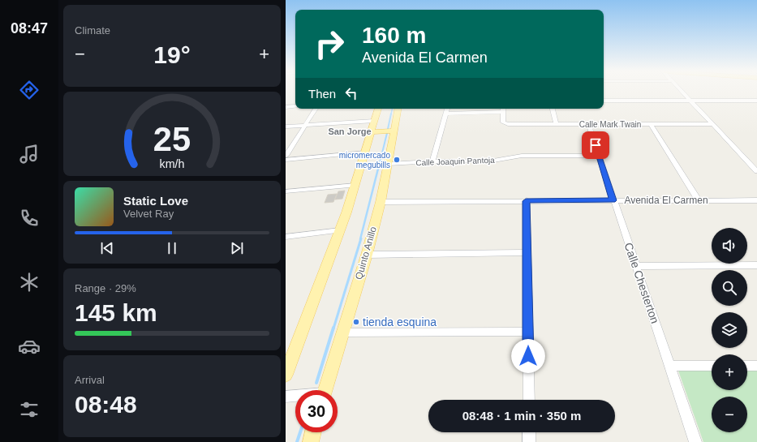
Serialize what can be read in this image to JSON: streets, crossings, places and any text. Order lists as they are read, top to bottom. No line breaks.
{"streets":{"main road":["Quinto Anillo"],"street":["Calle Mark Twain","Calle Joaquin Pantoja","Avenida El Carmen","Calle Chesterton"]},"crossings":[["Calle Mark Twain","Calle Chesterton"],["Calle Joaquin Pantoja","Quinto Anillo"],["Calle Joaquin Pantoja","Calle Chesterton"],["Avenida El Carmen","Quinto Anillo"],["Avenida El Carmen","Calle Chesterton"]],"districts":["San Jorge"],"places":["micromercado megubills","tienda esquina"],"page":{"tabs":"08:47","tile":["Climate",["Range · 29%","145 km"],["Arrival","08:48"]],"turn":["160 m","Avenida El Carmen"],"heat":["−","19°","+"],"then":"Then","song":["Static Love","Velvet Ray"],"map_buttons":["+","−"],"limit":"30","trip":"08:48 · 1 min · 350 m","gauge":["25","km/h"]}}
